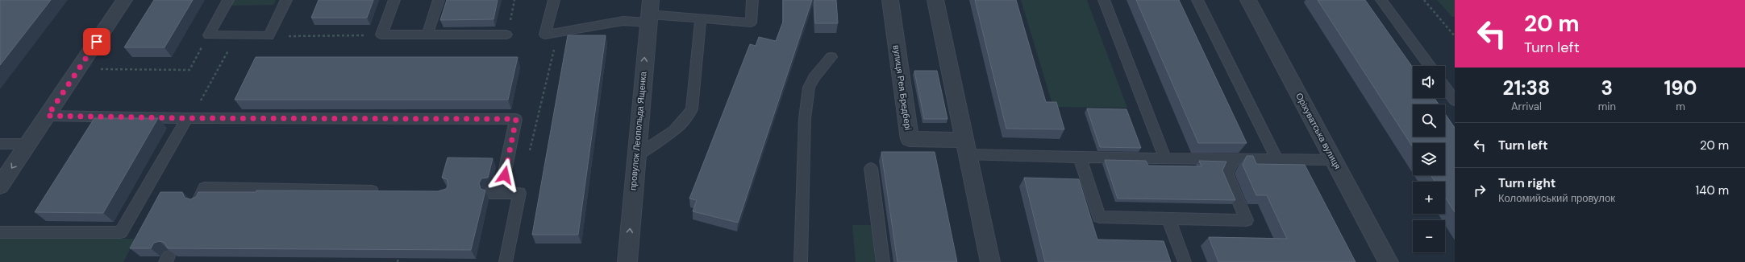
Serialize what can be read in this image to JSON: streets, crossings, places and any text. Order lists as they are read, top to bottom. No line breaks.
{"streets":{"street":["вулиця Рея Бредбері","провулок Леопольда Ященка","Оріхуватська вулиця"]},"one_way":["провулок Леопольда Ященка"],"page":{"turn":["20 m","Turn left"],"map_buttons":["+","−"],"eta":["21:38","Arrival","3","min","190","m"],"list":[{"name":"Turn left","value":"20 m"},{"name":"Turn right","note":"Коломийський провулок","value":"140 m"}]}}
